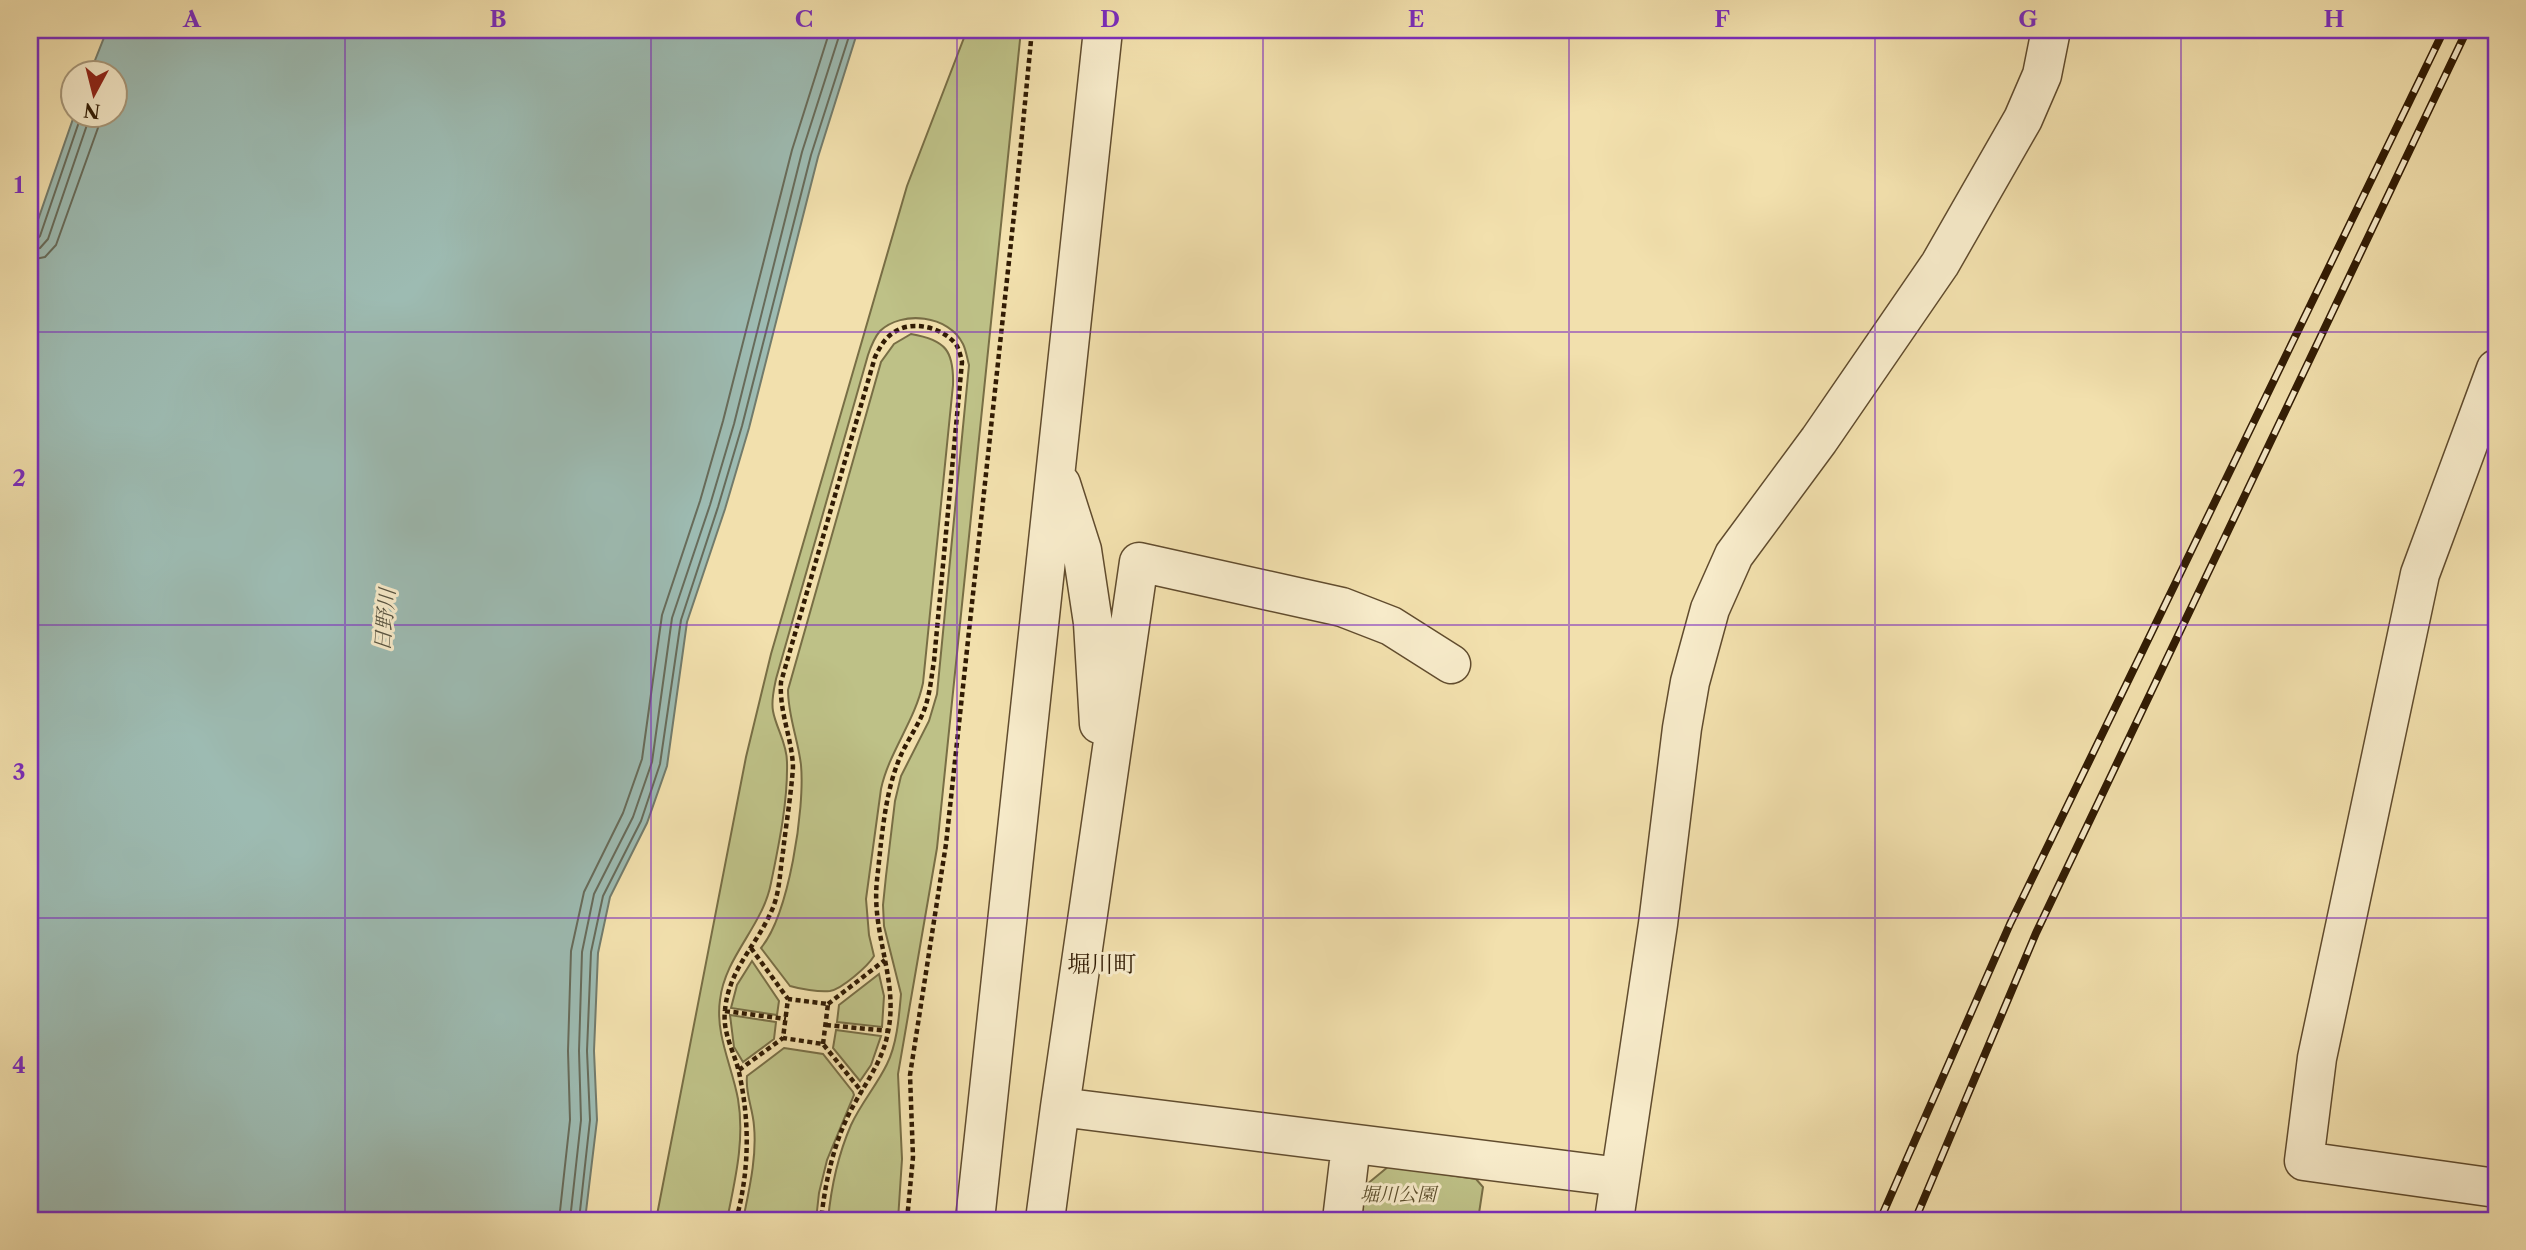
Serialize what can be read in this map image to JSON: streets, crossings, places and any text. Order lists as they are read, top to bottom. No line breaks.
{"districts":["堀川町"],"water":["日野川"],"parks":["堀川公園"],"north":"bottom","grid":{"columns":["A","B","C","D","E","F","G","H"],"rows":["1","2","3","4"]}}
